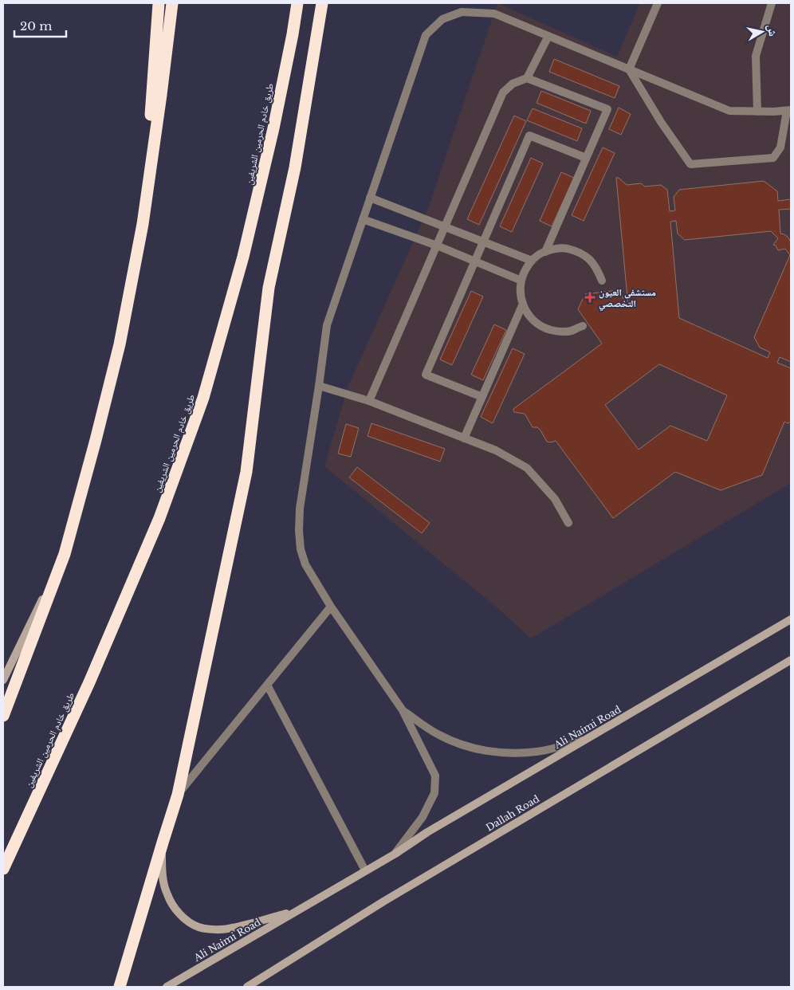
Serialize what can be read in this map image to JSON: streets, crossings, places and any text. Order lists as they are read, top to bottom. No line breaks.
{"streets":{"highway":["طريق خادم الحرمين الشريفين"],"main road":["Ali Naimi Road","Dallah Road"]},"places":{"health":["مستشفى العيون التخصصي"]},"scale_bar":"20 m","north":"right"}
